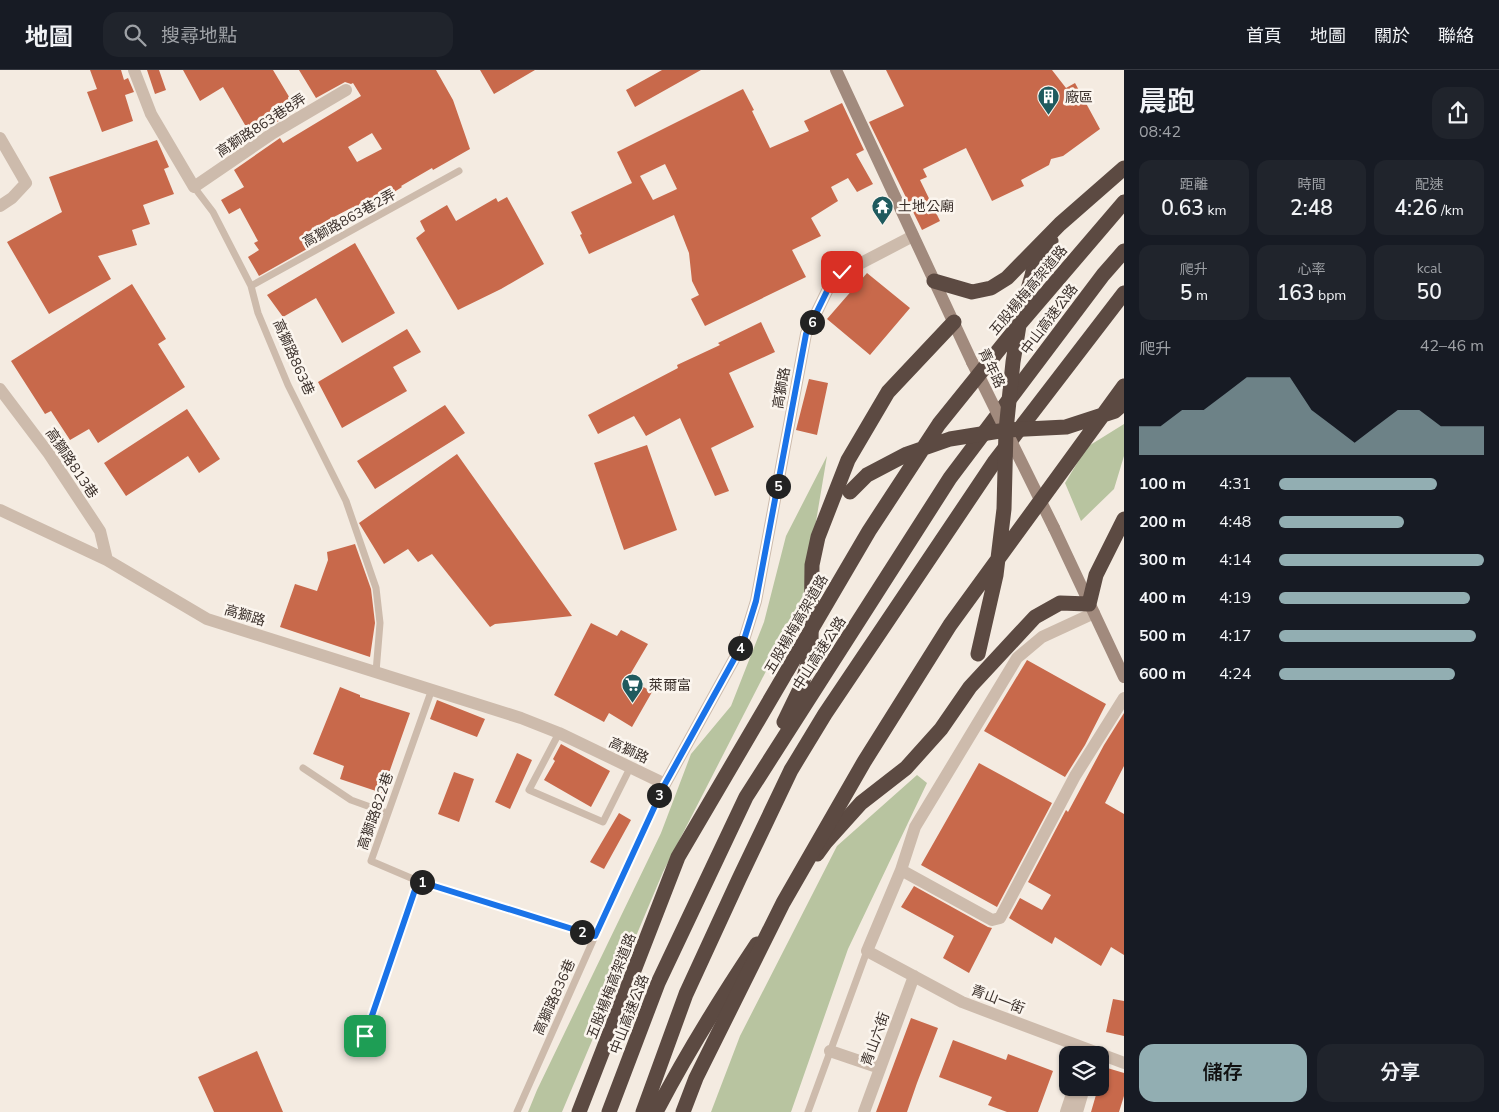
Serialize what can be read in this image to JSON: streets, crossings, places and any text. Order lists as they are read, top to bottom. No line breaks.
{"streets":{"highway":["五股楊梅高架道路","中山高速公路"],"street":["高獅路863巷8弄","高獅路863巷","青年路","高獅路","高獅路813巷","青山一街","青山六街"],"lane":["高獅路863巷2弄","高獅路822巷","高獅路836巷"]},"crossings":[["高獅路863巷8弄","高獅路863巷"],["高獅路863巷2弄","高獅路863巷"],["高獅路863巷","高獅路"],["青年路","高獅路"],["高獅路","高獅路813巷"],["高獅路","高獅路822巷"],["高獅路","高獅路836巷"],["高獅路822巷","高獅路836巷"],["青山一街","青山六街"]],"places":{"building":["廠區"],"temple":["土地公廟"],"supermarket":["萊爾富"]},"page":{"header":"地圖","search":"搜尋地點","nav":["首頁","地圖","關於","聯絡"],"heading":["晨跑","08:42"],"stats":[["距離","0.63 km"],["時間","2:48"],["配速","4:26 /km"],["爬升","5 m"],["心率","163 bpm"],["kcal","50"]],"pins":["6","5","4","3","1","2"],"chart":["爬升","42–46 m"],"list":[{"name":"100 m","note":"4:31"},{"name":"200 m","note":"4:48"},{"name":"300 m","note":"4:14"},{"name":"400 m","note":"4:19"},{"name":"500 m","note":"4:17"},{"name":"600 m","note":"4:24"}],"buttons":["儲存","分享"]}}
